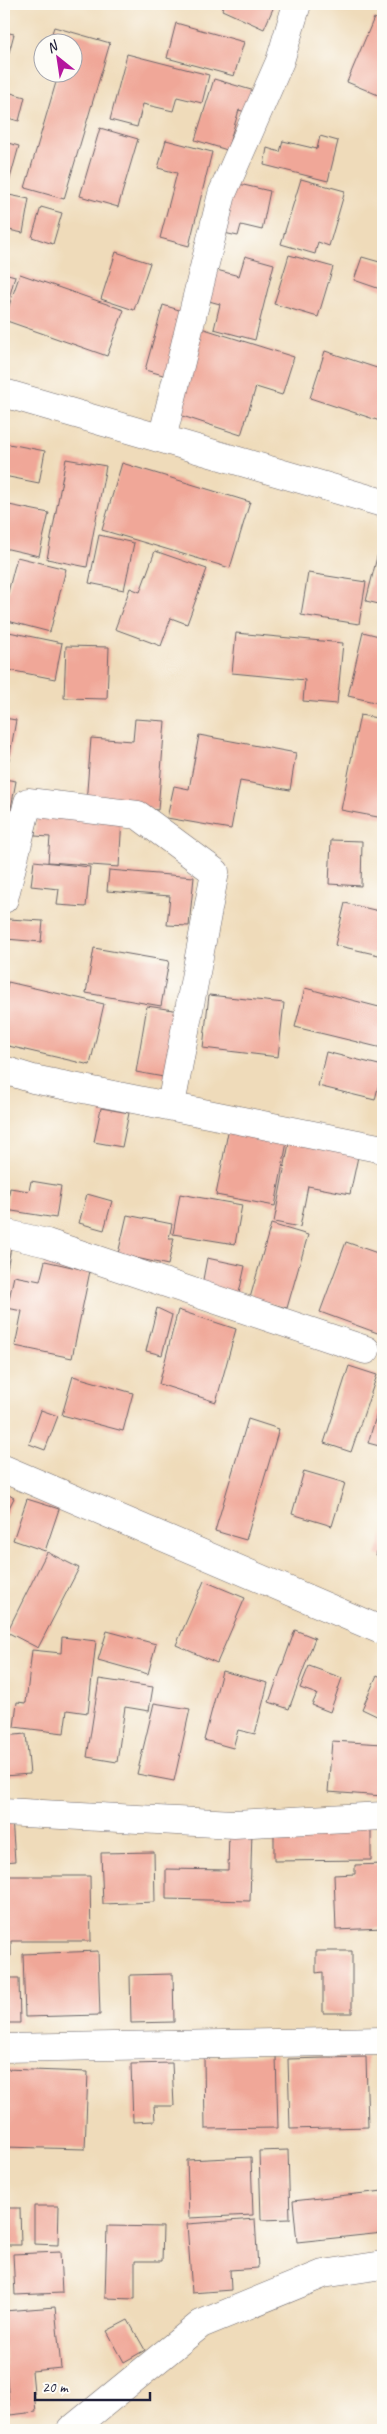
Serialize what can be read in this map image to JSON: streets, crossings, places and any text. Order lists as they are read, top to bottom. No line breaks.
{"scale_bar":"20 m","north":"top left"}
